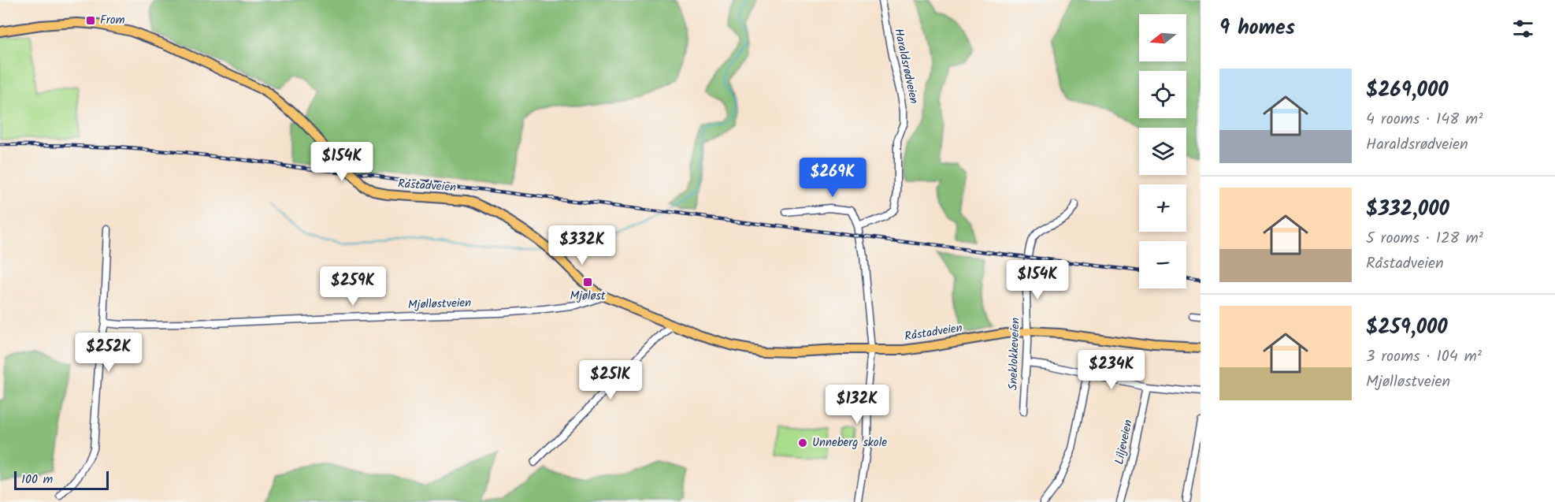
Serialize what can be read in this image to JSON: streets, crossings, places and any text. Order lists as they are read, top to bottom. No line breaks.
{"streets":{"main road":["Råstadveien"],"street":["Haraldsrødveien","Mjølløstveien","Sneklokkeveien","Liljeveien"]},"crossings":[["Råstadveien","Mjølløstveien"],["Råstadveien","Sneklokkeveien"]],"places":{"transit":["From","Mjøløst"],"other":["Unneberg skole"]},"scale_bar":"100 m","north":"left","page":{"heading":"9 homes","map_buttons":["+","−"],"list":[{"name":"$269,000","note":"4 rooms · 148 m² · Haraldsrødveien"},{"name":"$332,000","note":"5 rooms · 128 m² · Råstadveien"},{"name":"$259,000","note":"3 rooms · 104 m² · Mjølløstveien"}],"price":["$154K","$269K","$332K","$154K","$259K","$252K","$234K","$251K","$132K"],"scale":"100 m"}}
